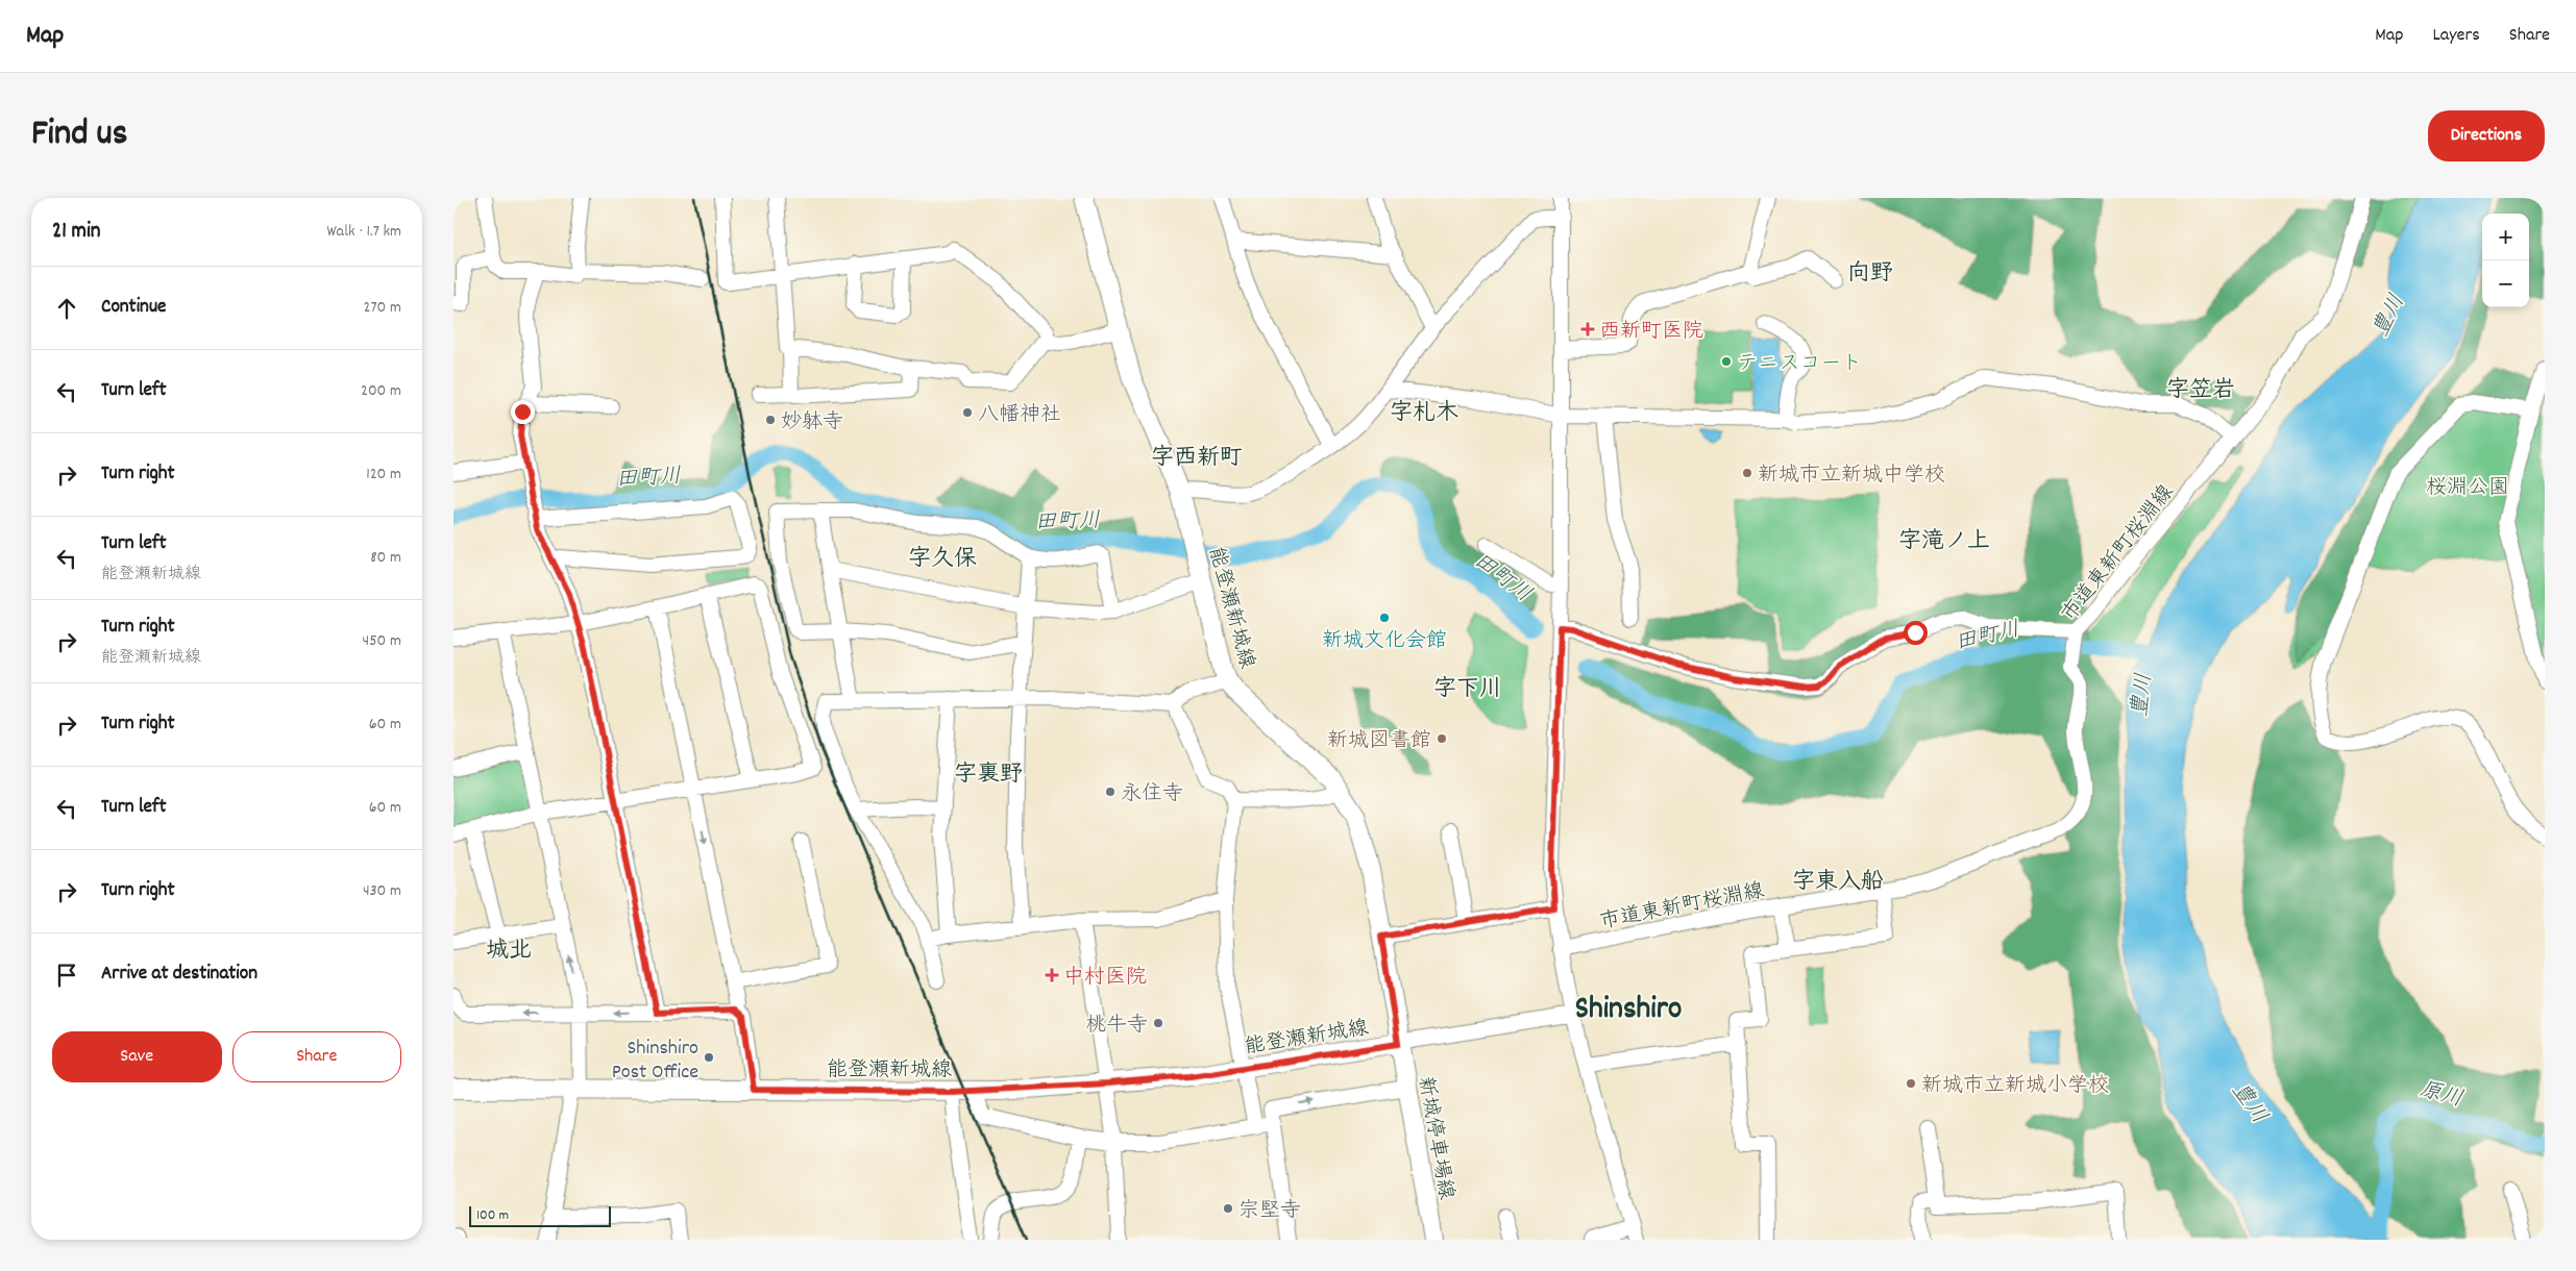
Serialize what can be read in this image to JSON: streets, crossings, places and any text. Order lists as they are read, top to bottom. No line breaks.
{"streets":{"main road":["能登瀬新城線","新城停車場線"],"street":["市道東新町桜淵線"]},"crossings":[["能登瀬新城線","新城停車場線"]],"districts":["向野","字笠岩","字札木","字西新町","字滝ノ上","字久保","字下川","字裏野","字東入船","城北","Shinshiro"],"water":["豊川","田町川","原川"],"parks":["桜淵公園"],"places":{"health":["西新町医院","中村医院"],"other":["テニスコート","八幡神社","妙躰寺","新城市立新城中学校","新城文化会館","新城図書館","永住寺","桃牛寺","Shinshiro Post Office","新城市立新城小学校","宗堅寺"]},"scale_bar":"100 m","page":{"header":"Map","nav":["Map","Layers","Share"],"title":"Find us","buttons":["Directions",["Save","Share"]],"heading":["21 min","Walk · 1.7 km"],"map_buttons":["+","−"],"list":[["Continue","270 m"],["Turn left","200 m"],["Turn right","120 m"],["Turn left","能登瀬新城線","80 m"],["Turn right","能登瀬新城線","450 m"],["Turn right","60 m"],["Turn left","60 m"],["Turn right","430 m"],"Arrive at destination"],"scale":"100 m"}}
